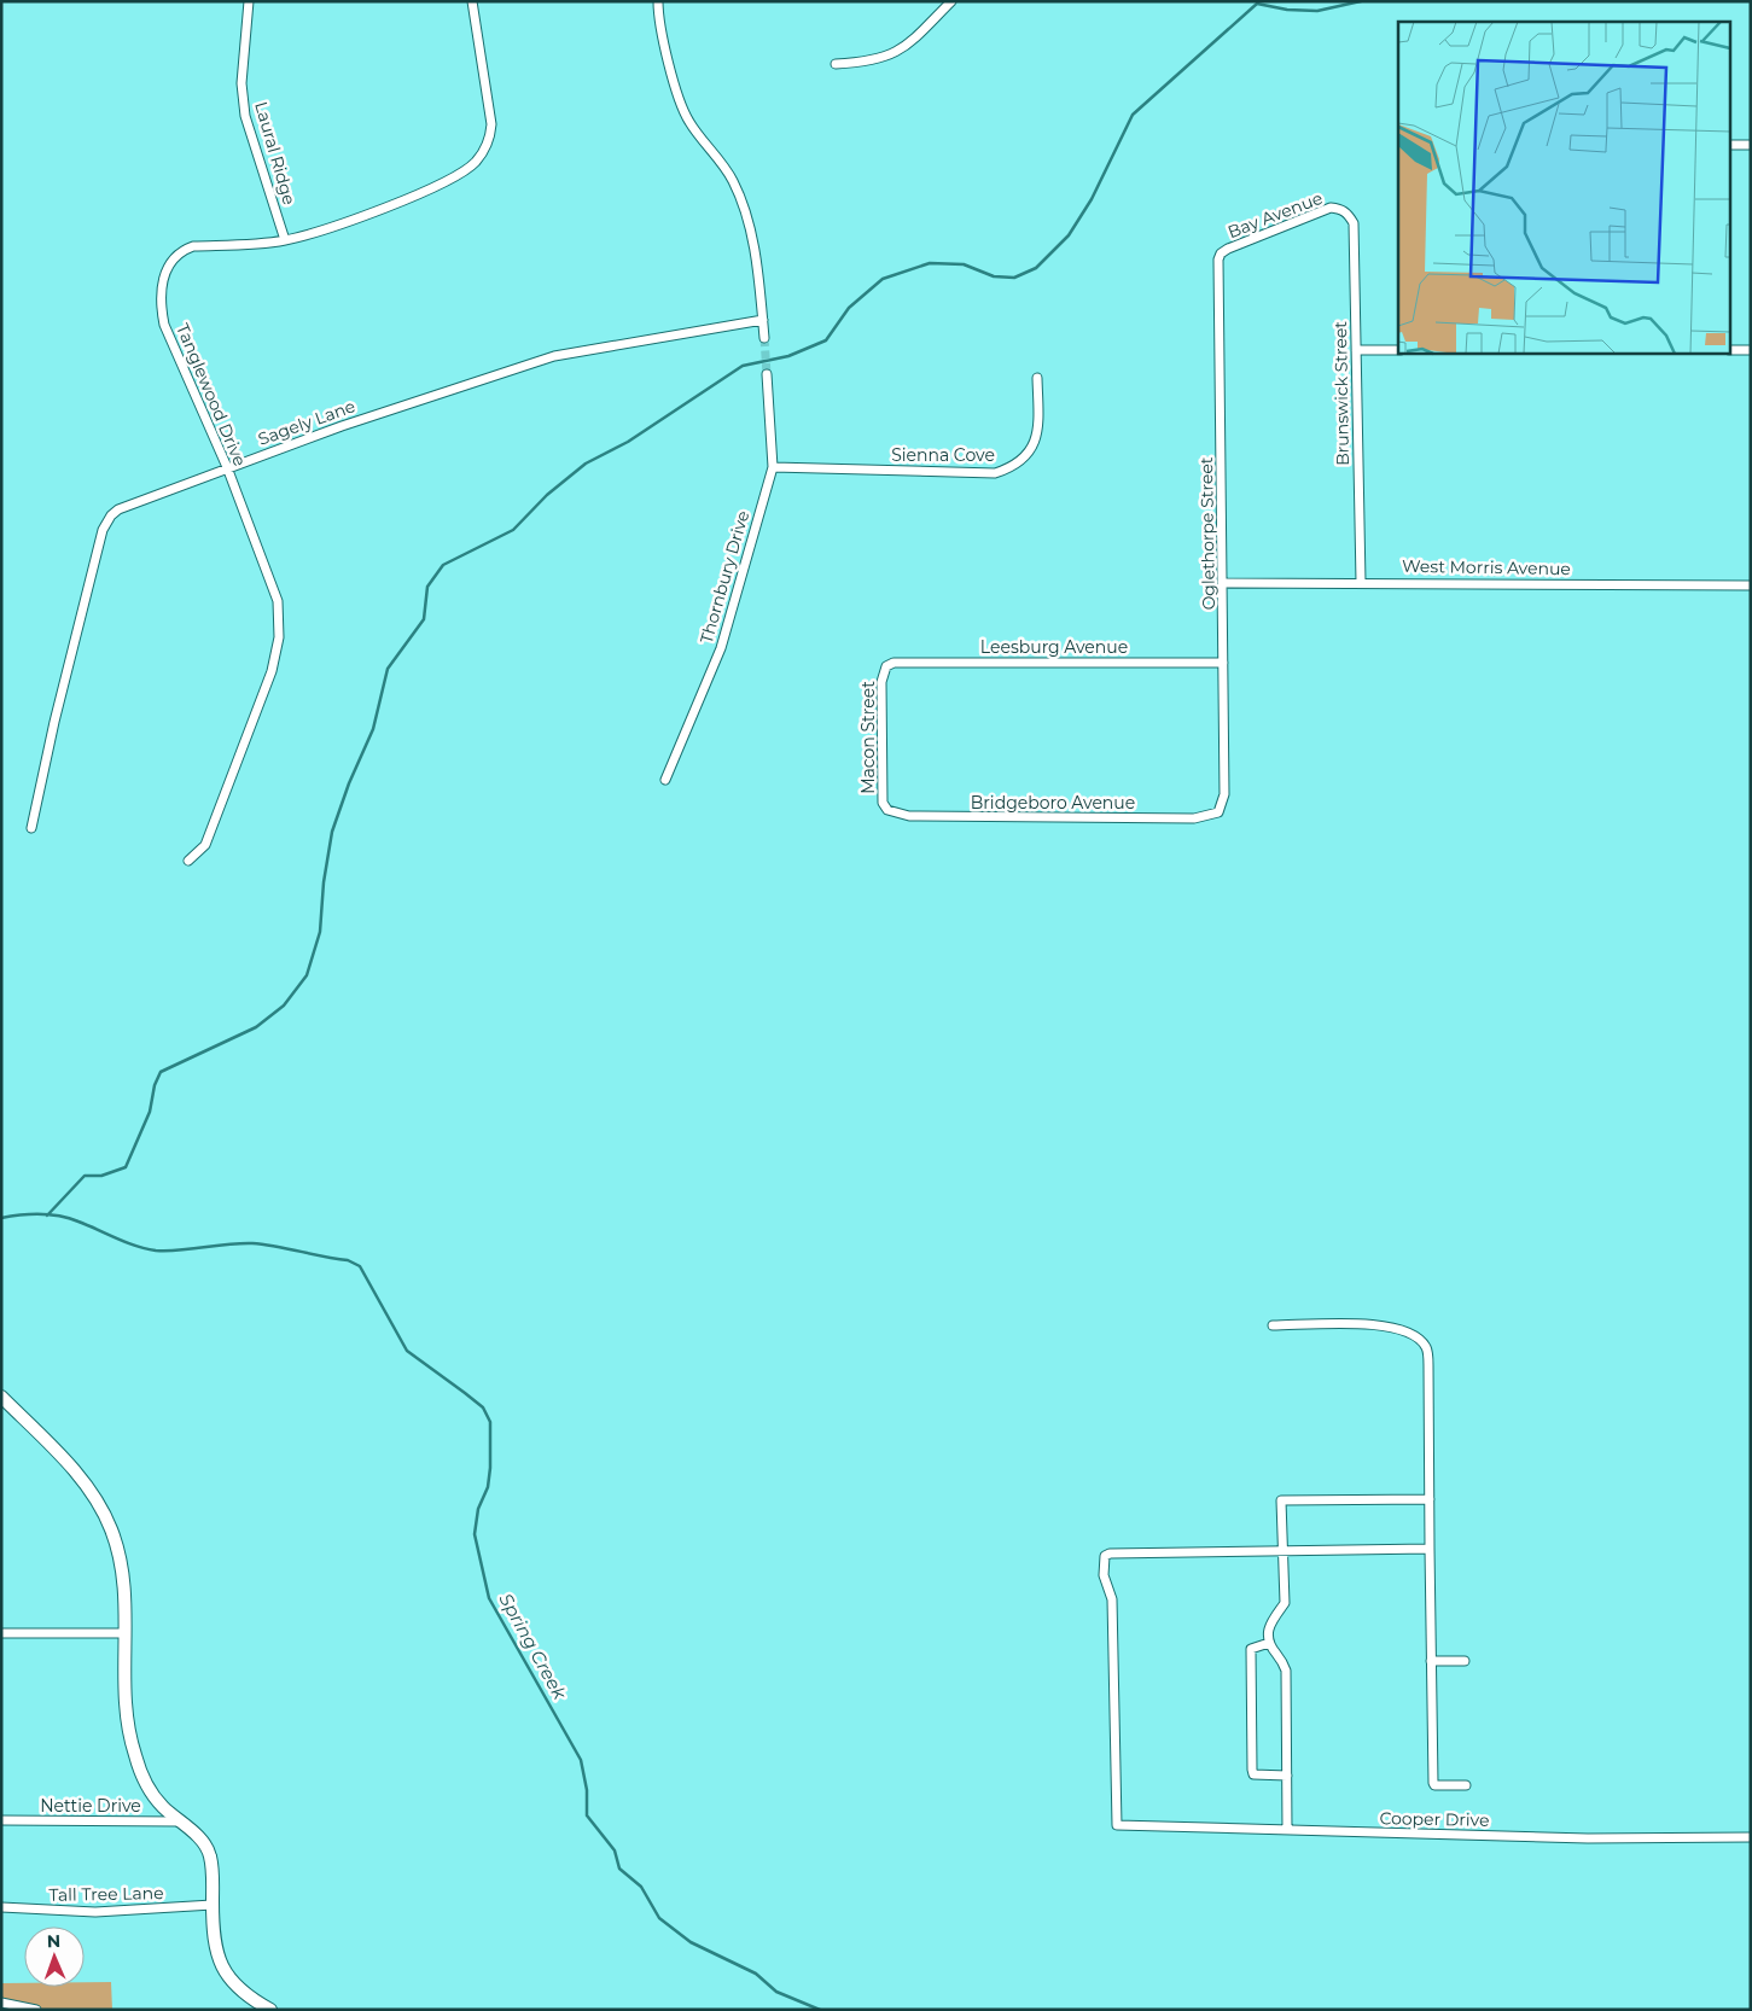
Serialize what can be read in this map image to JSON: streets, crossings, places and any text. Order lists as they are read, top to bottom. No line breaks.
{"streets":{"street":["Laural Ridge","Bay Avenue","Brunswick Street","Tanglewood Drive","Sagely Lane","Sienna Cove","Oglethorpe Street","West Morris Avenue","Thornbury Drive","Leesburg Avenue","Macon Street","Bridgeboro Avenue","Nettie Drive","Cooper Drive","Tall Tree Lane"]},"crossings":[["Laural Ridge","Tanglewood Drive"],["Bay Avenue","Brunswick Street"],["Bay Avenue","Oglethorpe Street"],["Brunswick Street","West Morris Avenue"],["Tanglewood Drive","Sagely Lane"],["Sienna Cove","Thornbury Drive"],["Oglethorpe Street","West Morris Avenue"],["Oglethorpe Street","Leesburg Avenue"],["Oglethorpe Street","Bridgeboro Avenue"],["Leesburg Avenue","Macon Street"],["Macon Street","Bridgeboro Avenue"]],"water":["Spring Creek"],"north":"top"}
